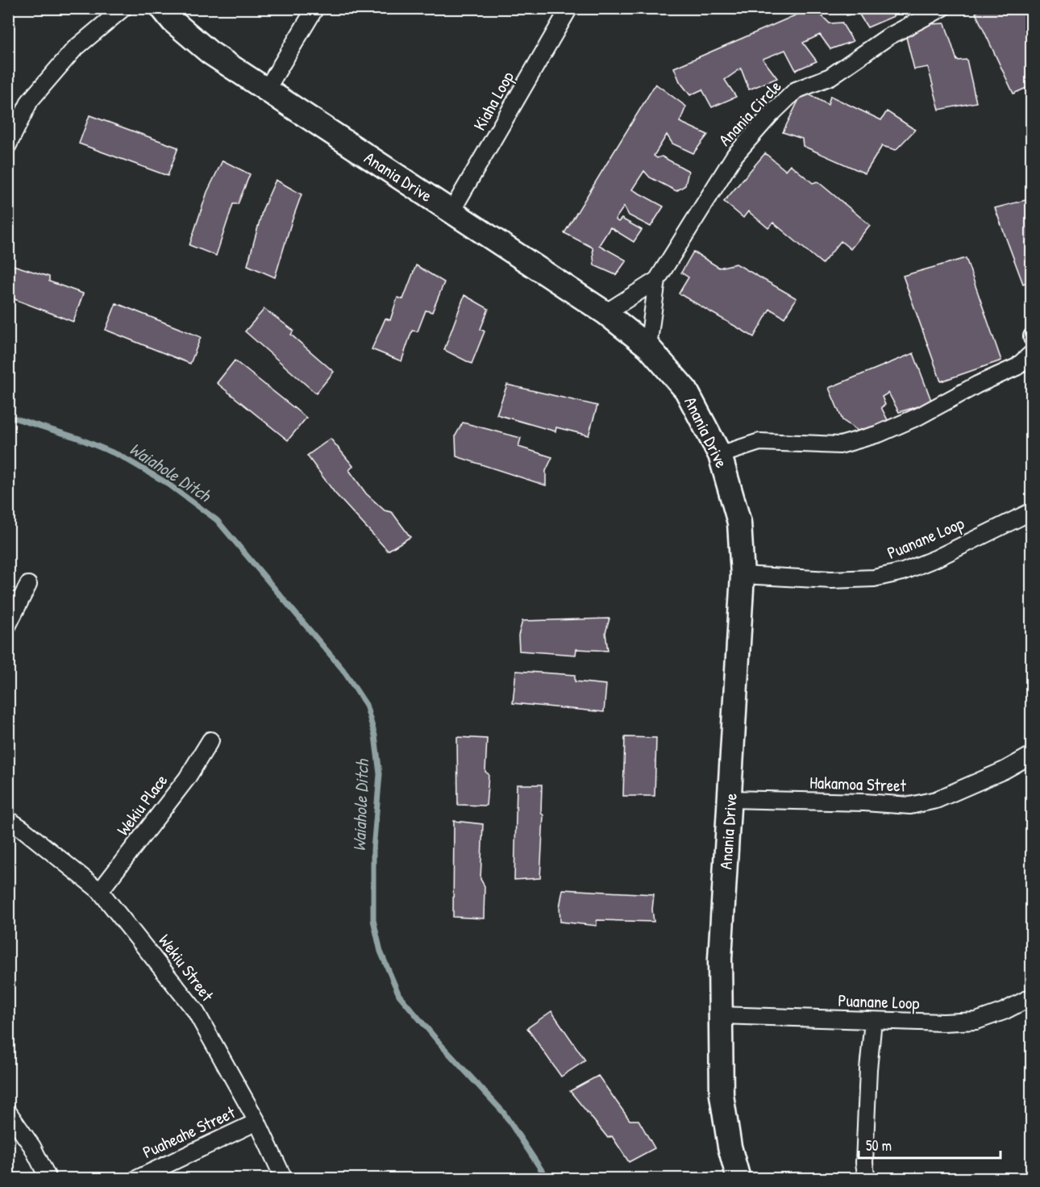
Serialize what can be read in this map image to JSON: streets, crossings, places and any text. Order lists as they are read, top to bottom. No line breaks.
{"streets":{"street":["Kiaha Loop","Anania Circle","Anania Drive","Puanane Loop","Hakamoa Street","Wekiu Place","Wekiu Street","Puaheahe Street"]},"crossings":[["Kiaha Loop","Anania Drive"],["Anania Circle","Anania Drive"],["Anania Drive","Puanane Loop"],["Anania Drive","Hakamoa Street"],["Wekiu Place","Wekiu Street"],["Wekiu Street","Puaheahe Street"]],"water":["Waiahole Ditch"],"scale_bar":"50 m"}
